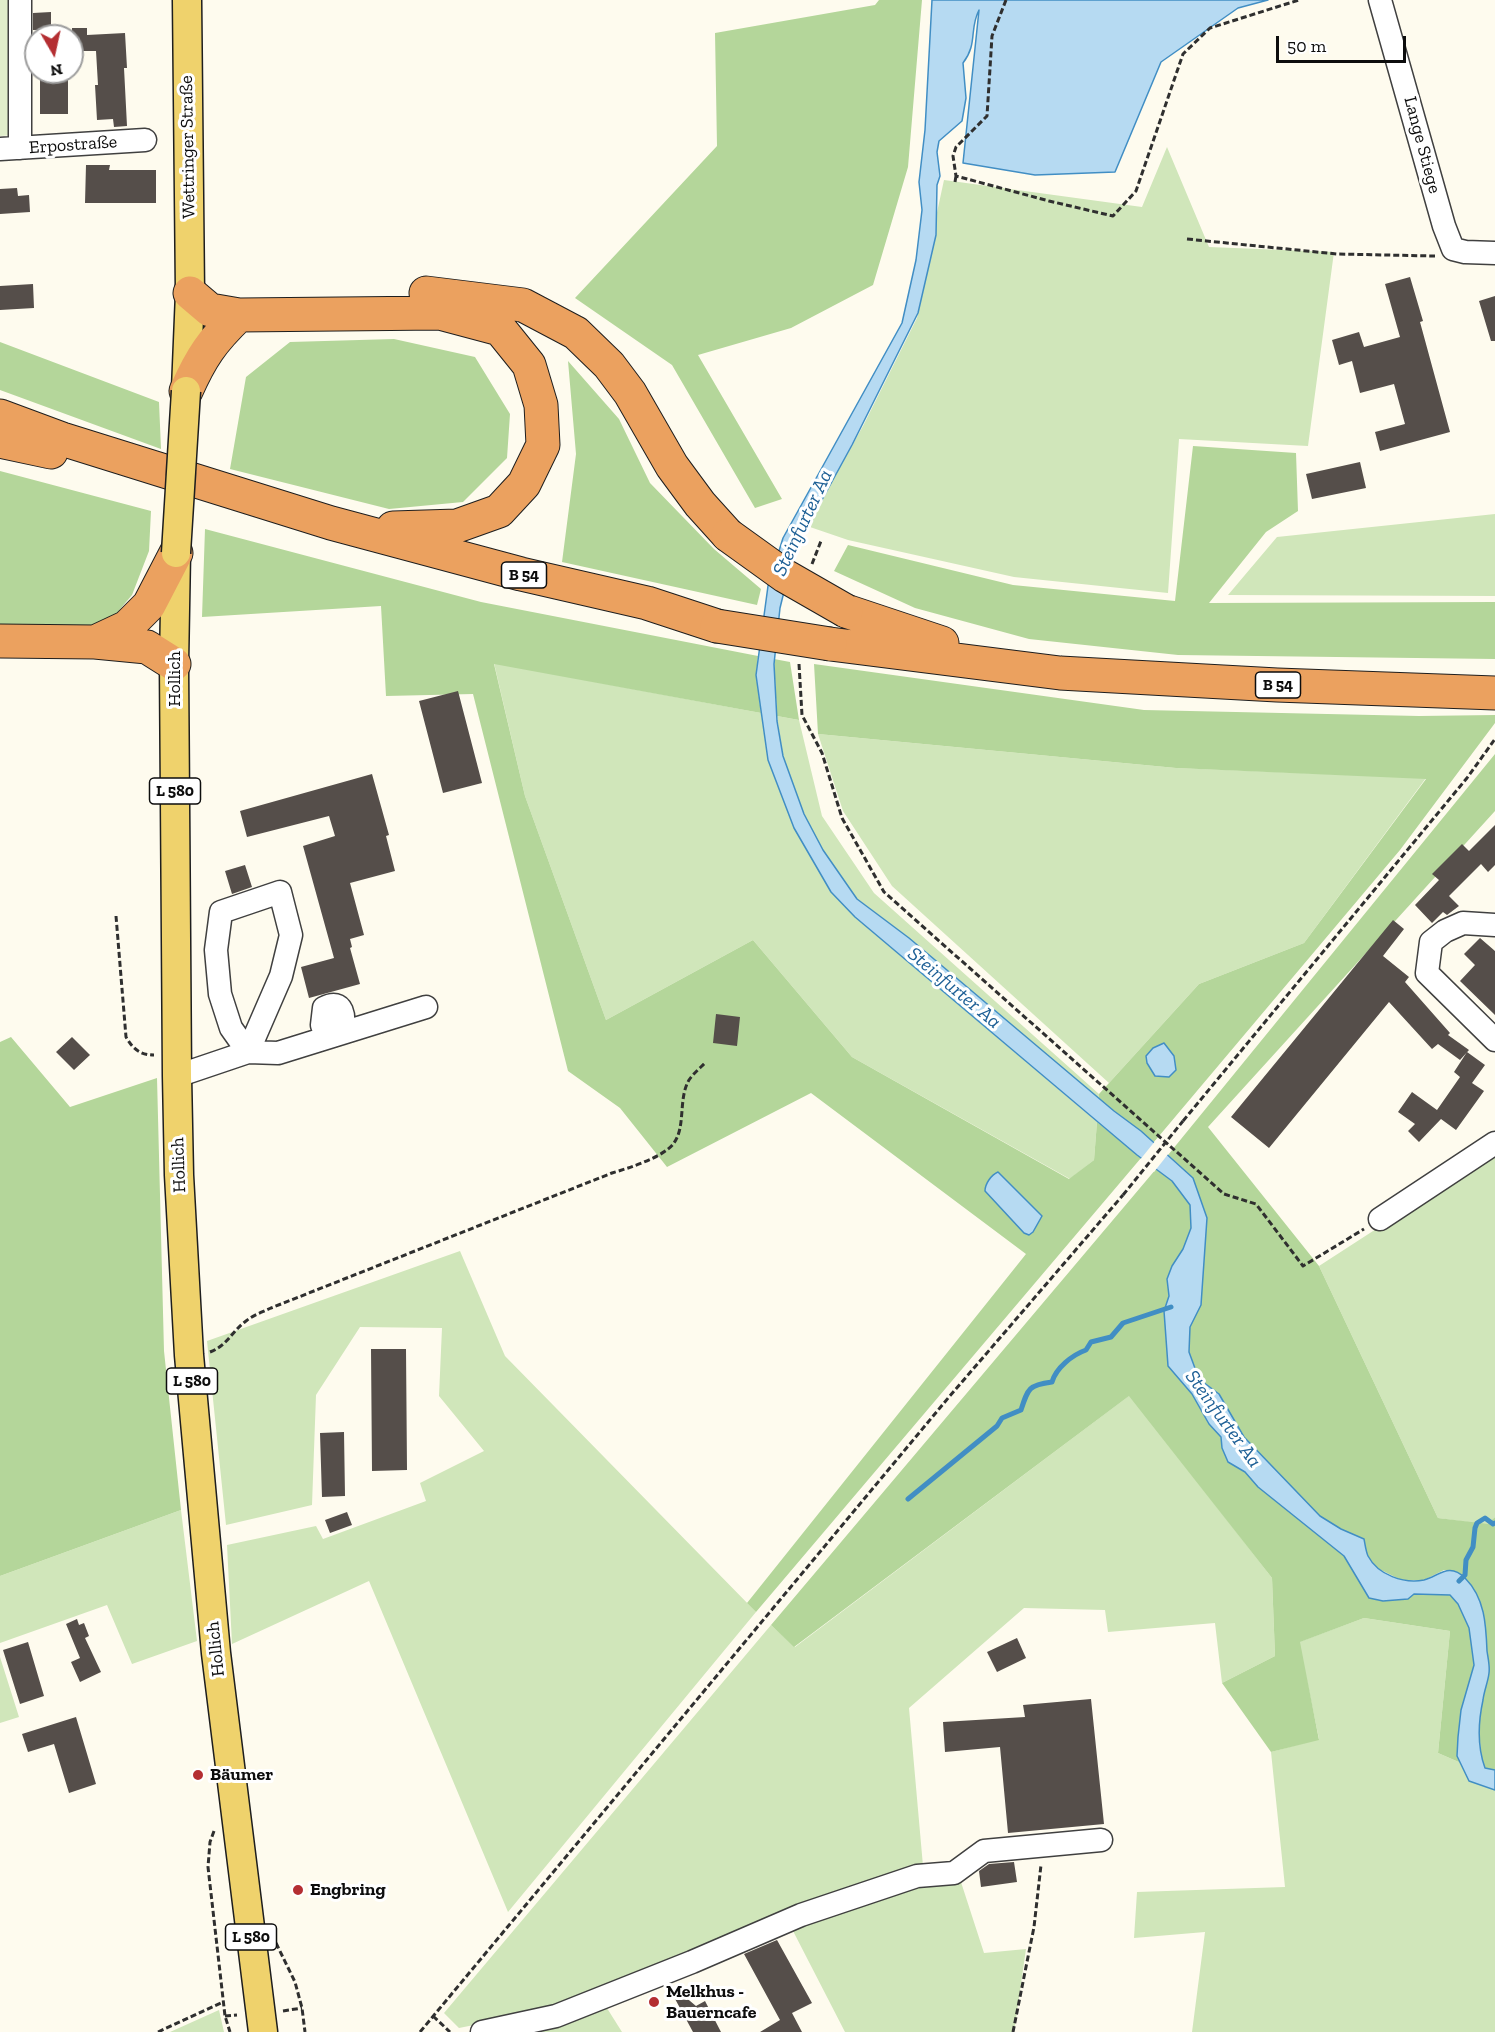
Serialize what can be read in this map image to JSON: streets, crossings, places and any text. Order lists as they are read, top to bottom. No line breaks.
{"streets":{"highway":["B 54"],"main road":["Wettringer Straße","Hollich","L 580"],"street":["Erpostraße","Lange Stiege"]},"crossings":[["Wettringer Straße","Hollich"]],"water":["Steinfurter Aa"],"places":["Bäumer","Engbring","Melkhus - Bauerncafe"],"scale_bar":"50 m","north":"bottom"}
